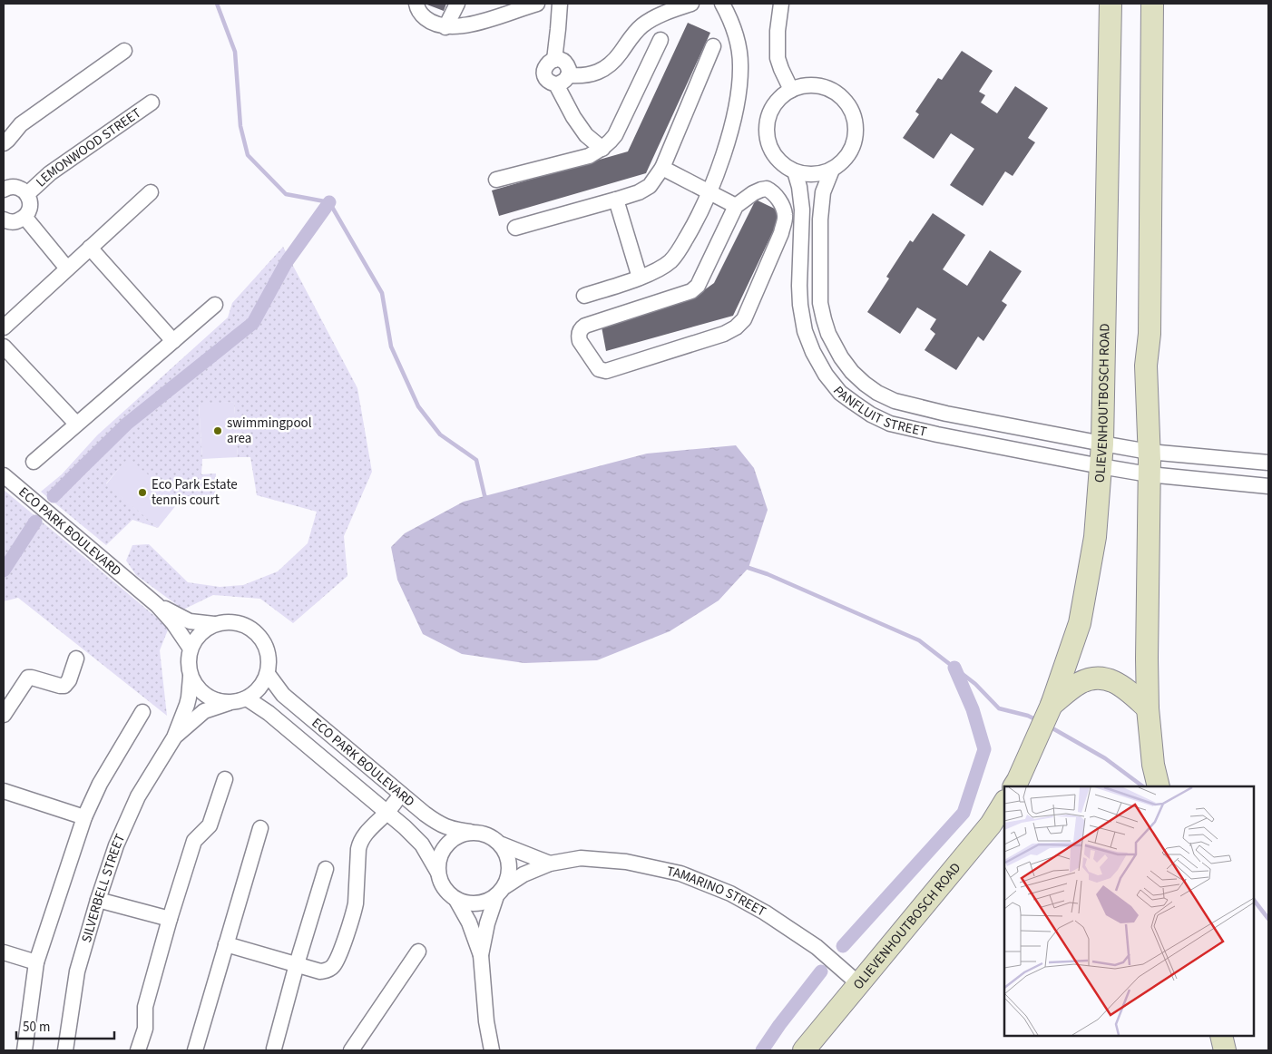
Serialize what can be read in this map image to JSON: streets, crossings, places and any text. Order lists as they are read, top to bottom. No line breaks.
{"streets":{"main road":["OLIEVENHOUTBOSCH ROAD"],"street":["LEMONWOOD STREET","PANFLUIT STREET","ECO PARK BOULEVARD","SILVERBELL STREET","TAMARINO STREET"]},"crossings":[["OLIEVENHOUTBOSCH ROAD","PANFLUIT STREET"],["OLIEVENHOUTBOSCH ROAD","TAMARINO STREET"],["ECO PARK BOULEVARD","SILVERBELL STREET"],["ECO PARK BOULEVARD","TAMARINO STREET"]],"places":["swimmingpool area","Eco Park Estate tennis court"],"scale_bar":"50 m"}
